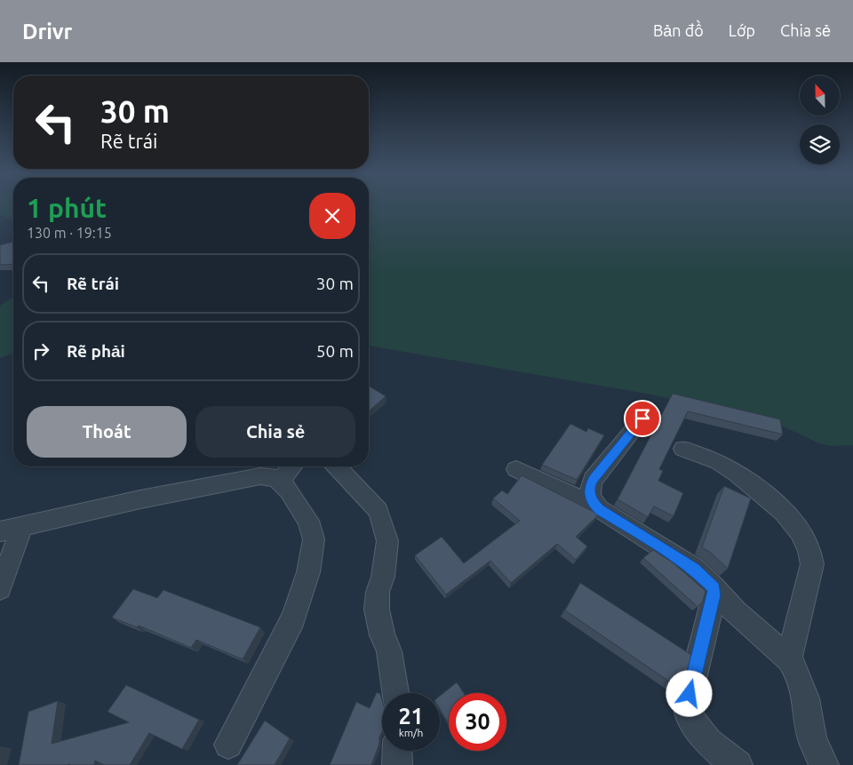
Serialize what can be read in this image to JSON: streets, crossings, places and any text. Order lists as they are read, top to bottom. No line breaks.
{"north":"top","page":{"header":"Drivr","nav":["Bản đồ","Lớp","Chia sẻ"],"turn":["30 m","Rẽ trái"],"heading":["1 phút","130 m · 19:15"],"list":[{"name":"Rẽ trái","value":"30 m"},{"name":"Rẽ phải","value":"50 m"}],"buttons":["Thoát","Chia sẻ"],"speed":"21 km/h","limit":"30"}}
